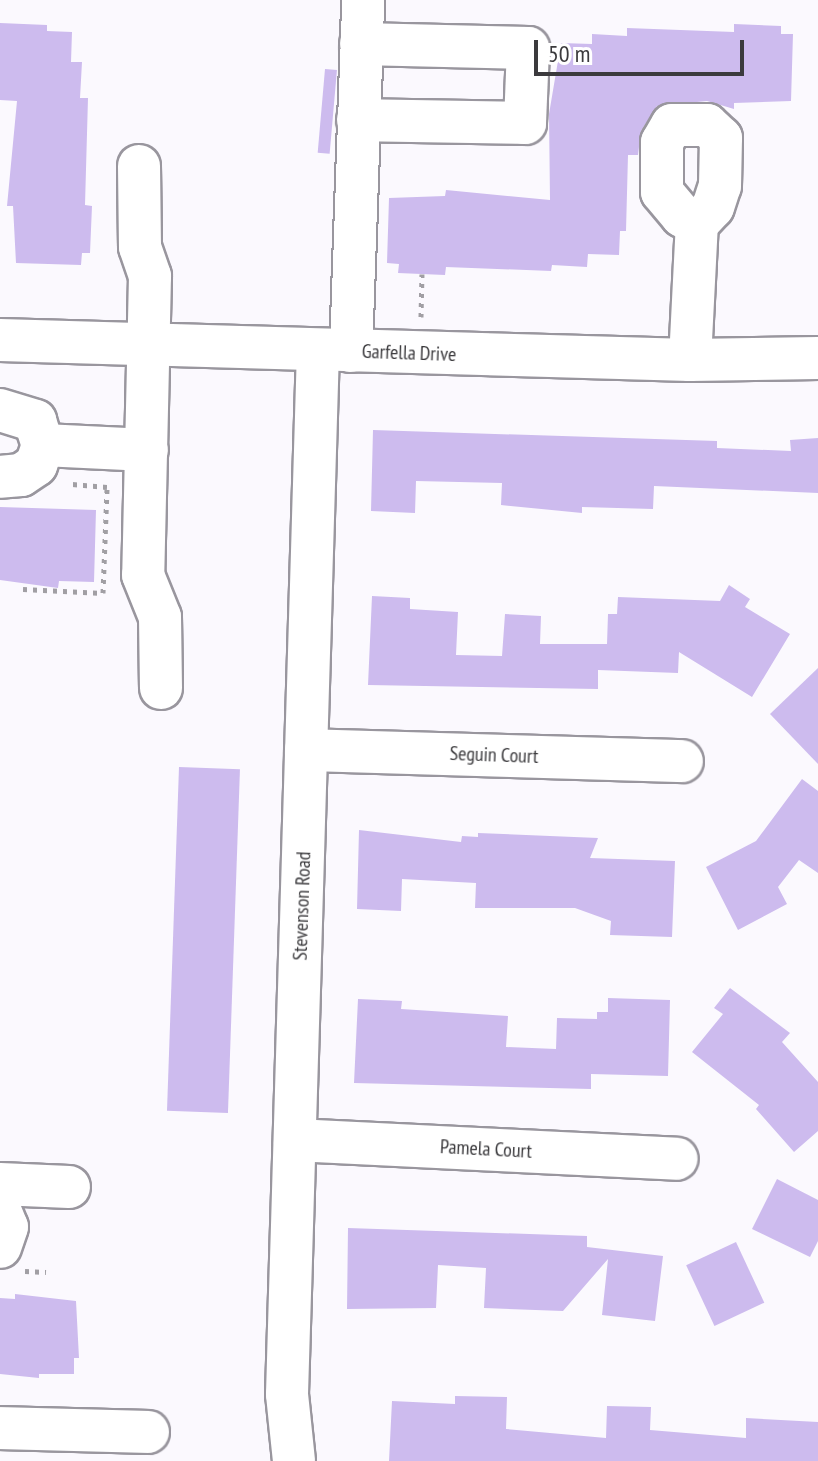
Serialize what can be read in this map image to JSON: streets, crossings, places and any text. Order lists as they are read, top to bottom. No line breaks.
{"streets":{"street":["Garfella Drive","Seguin Court","Stevenson Road","Pamela Court"]},"crossings":[["Garfella Drive","Stevenson Road"],["Seguin Court","Stevenson Road"],["Stevenson Road","Pamela Court"]],"scale_bar":"50 m"}
